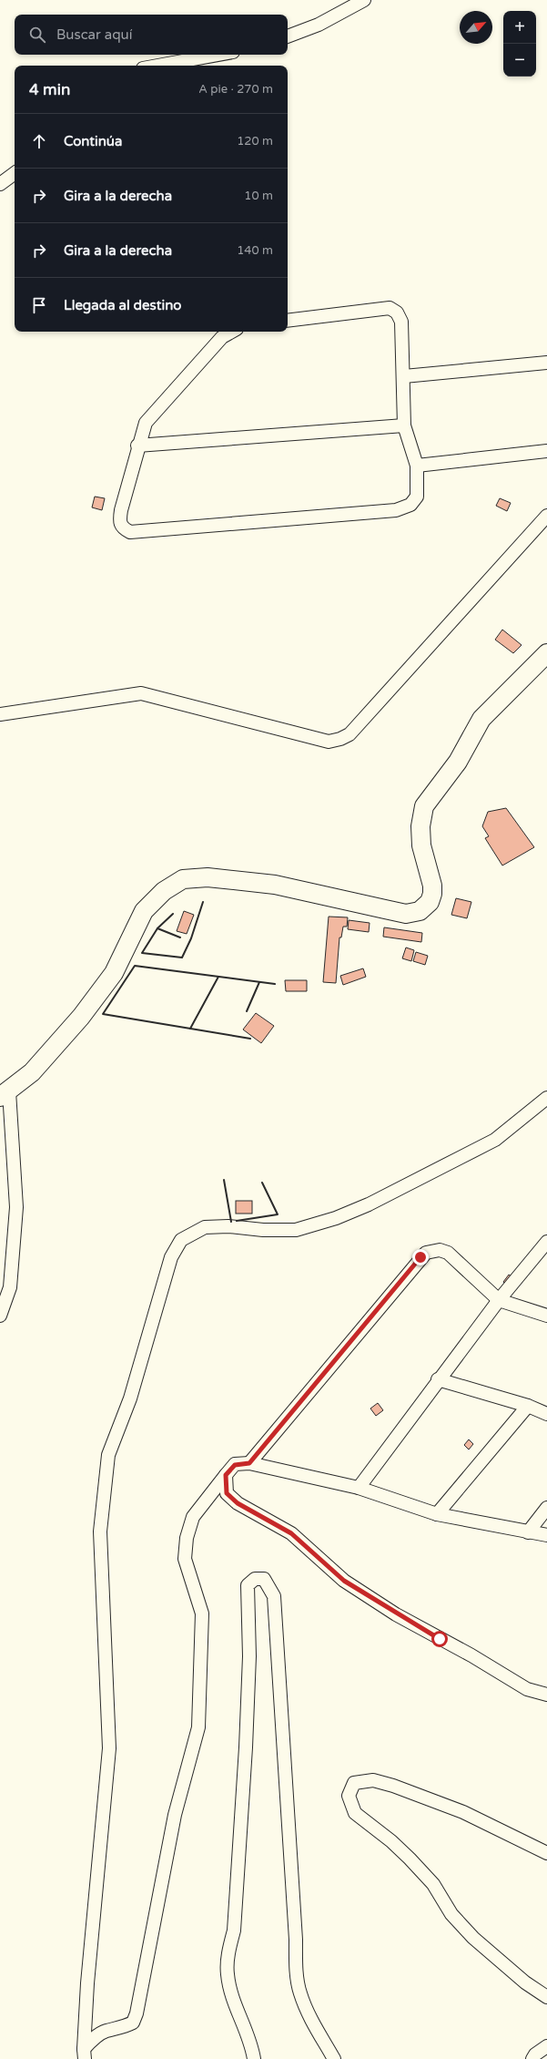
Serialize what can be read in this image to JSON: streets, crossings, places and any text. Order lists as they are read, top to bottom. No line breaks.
{"north":"top right","page":{"map_buttons":["+","−"],"search":"Buscar aquí","heading":["4 min","A pie · 270 m"],"list":[["Continúa","120 m"],["Gira a la derecha","10 m"],["Gira a la derecha","140 m"],"Llegada al destino"]}}
